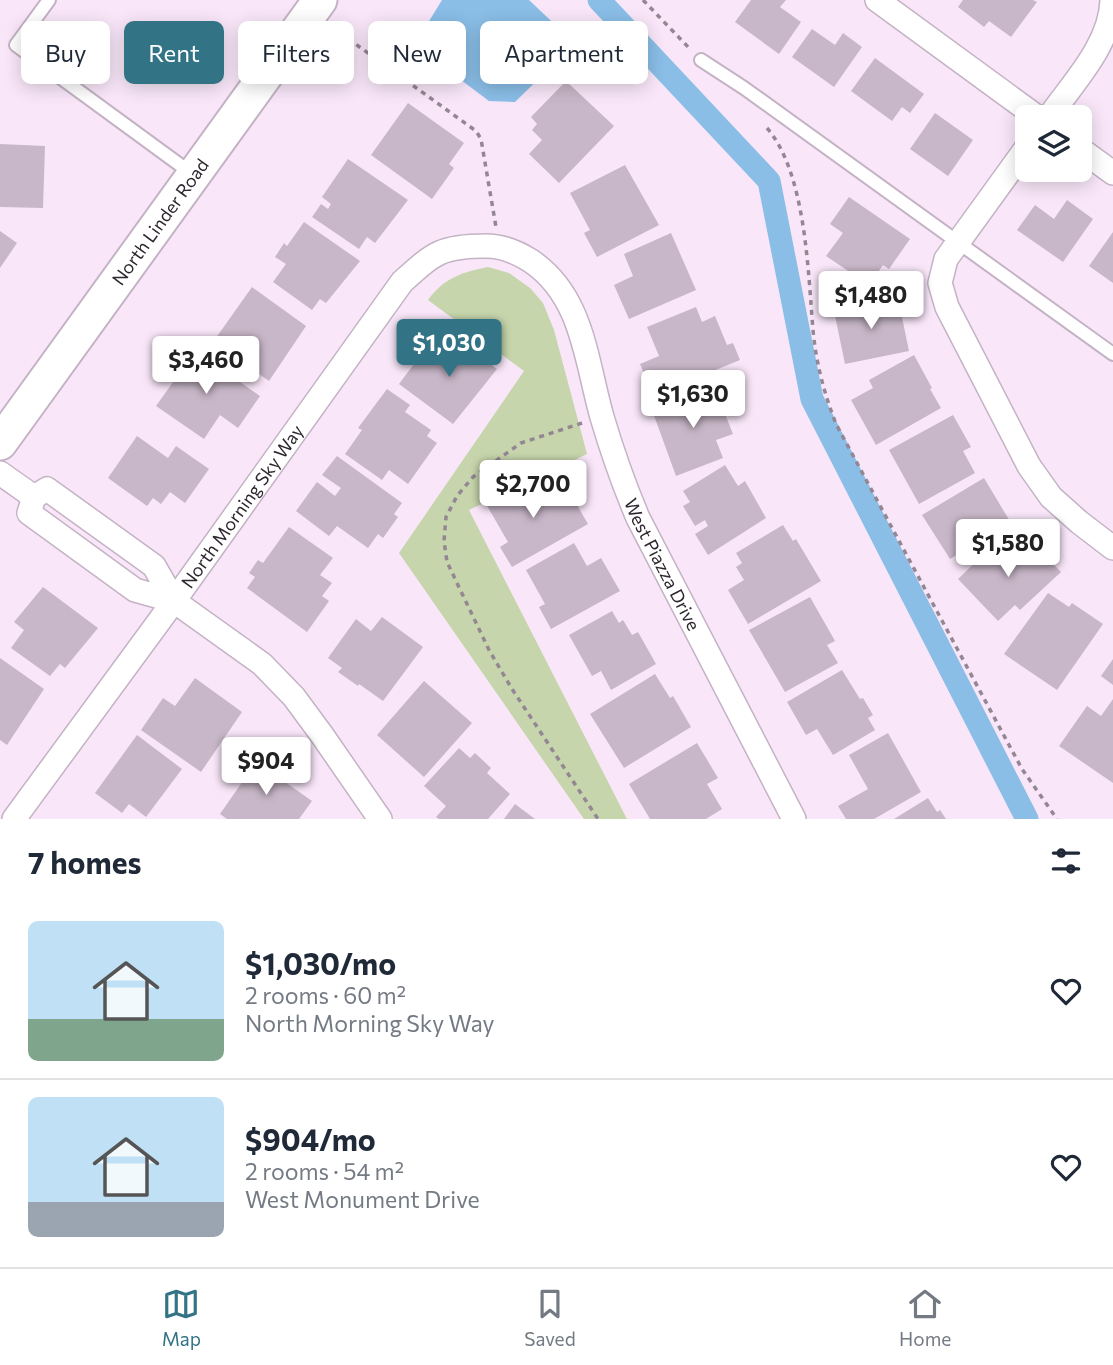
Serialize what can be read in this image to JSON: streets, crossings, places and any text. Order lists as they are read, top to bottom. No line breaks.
{"streets":{"main road":["North Linder Road"],"street":["North Morning Sky Way","West Piazza Drive"]},"crossings":[["North Morning Sky Way","West Piazza Drive"]],"page":{"chip":["Buy","Rent","Filters","New","Apartment"],"price":["$1,480","$1,030","$3,460","$1,630","$2,700","$1,580","$904"],"heading":"7 homes","list":[{"name":"$1,030/mo","note":"2 rooms · 60 m² · North Morning Sky Way"},{"name":"$904/mo","note":"2 rooms · 54 m² · West Monument Drive"}],"tabs":["Map","Saved","Home"]}}
